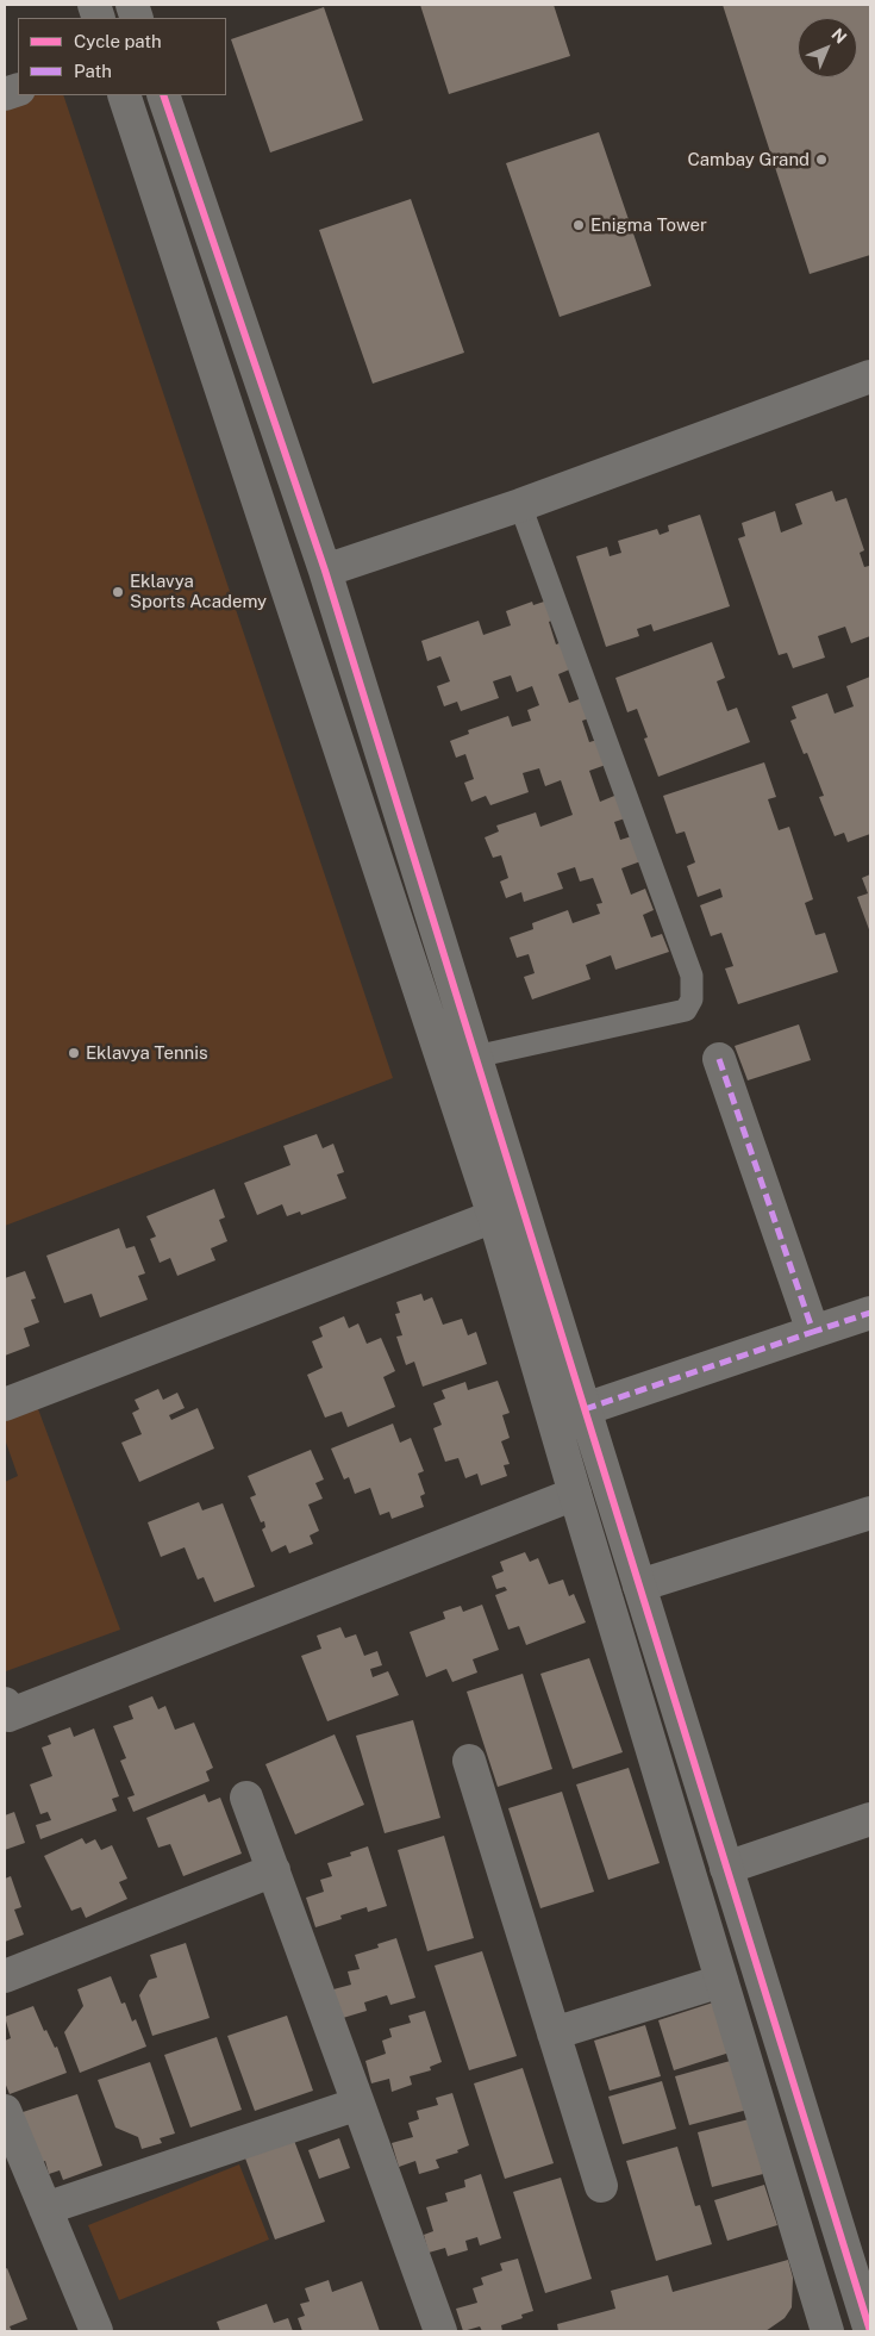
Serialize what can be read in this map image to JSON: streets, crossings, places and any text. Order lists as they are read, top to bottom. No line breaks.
{"places":["Cambay Grand","Enigma Tower","Eklavya Sports Academy","Eklavya Tennis"],"legend":["Cycle path","Path"],"north":"top right"}
